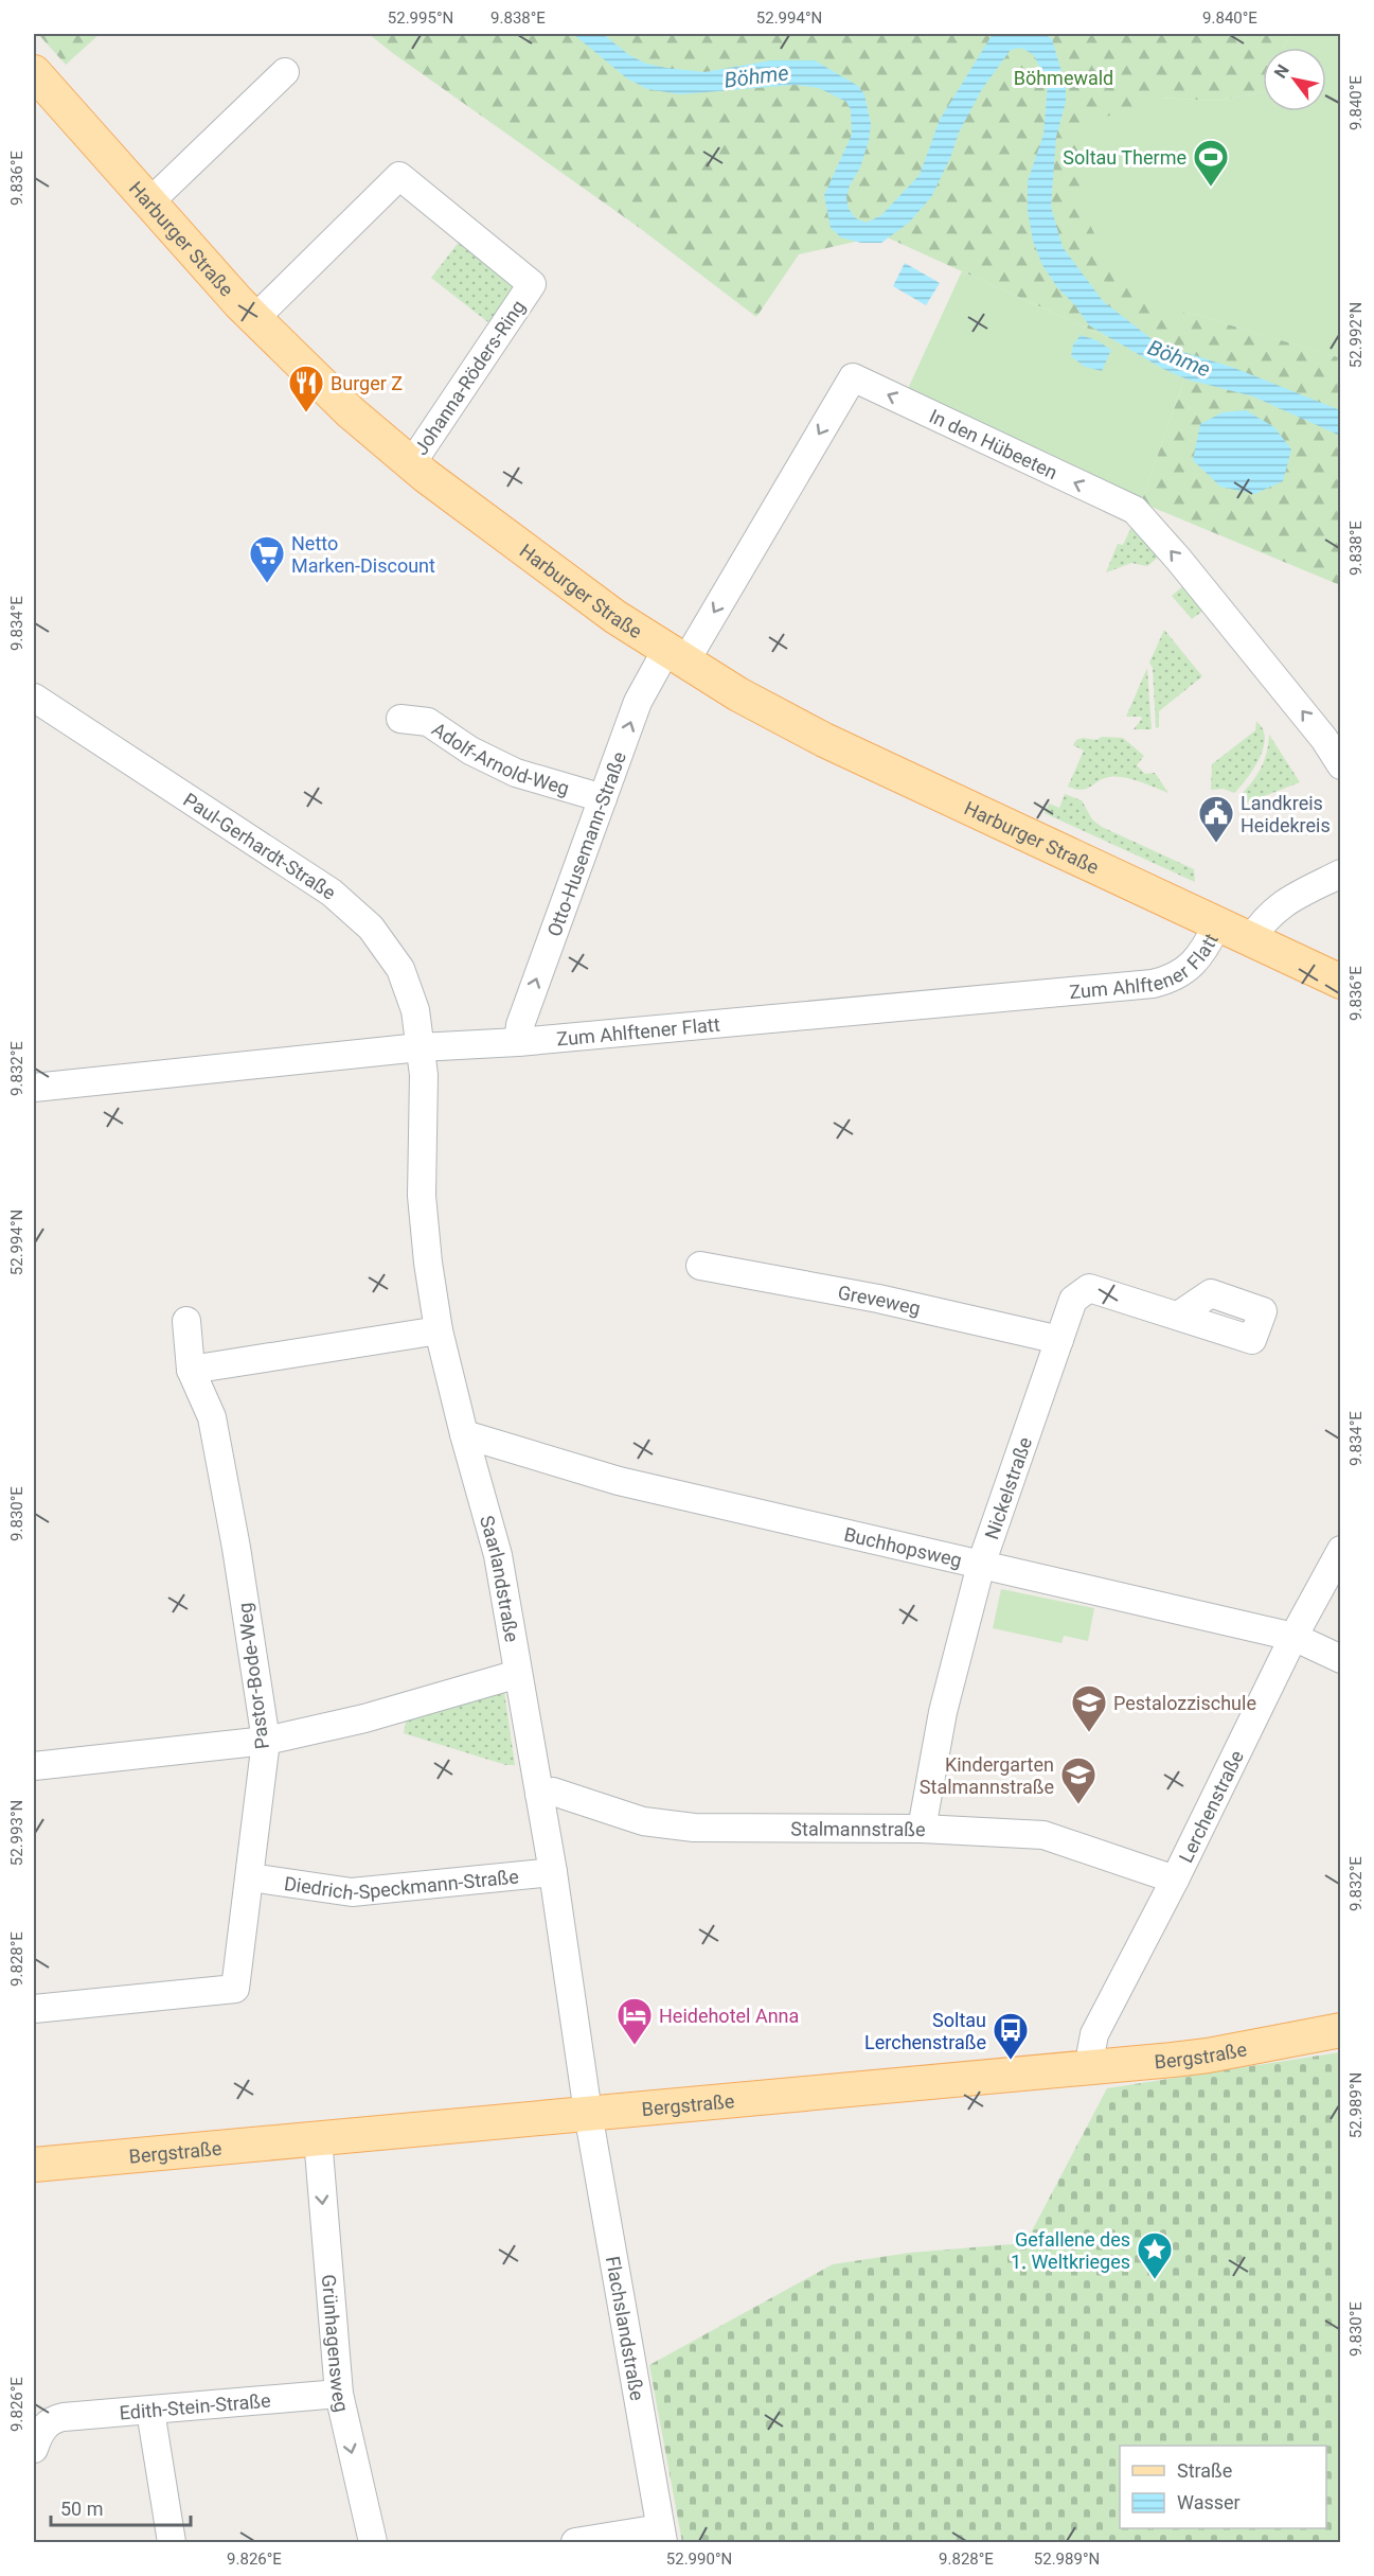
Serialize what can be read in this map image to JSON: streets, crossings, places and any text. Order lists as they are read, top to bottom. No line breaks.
{"streets":{"main road":["Harburger Straße","Bergstraße"],"street":["Johanna-Röders-Ring","In den Hübeeten","Adolf-Arnold-Weg","Otto-Husemann-Straße","Paul-Gerhardt-Straße","Zum Ahlftener Flatt","Greveweg","Nickelstraße","Buchhopsweg","Saarlandstraße","Pastor-Bode-Weg","Lerchenstraße","Stalmannstraße","Diedrich-Speckmann-Straße","Flachslandstraße","Grünhagensweg","Edith-Stein-Straße"]},"crossings":[["Harburger Straße","Johanna-Röders-Ring"],["Harburger Straße","In den Hübeeten"],["Harburger Straße","Otto-Husemann-Straße"],["Harburger Straße","Zum Ahlftener Flatt"],["In den Hübeeten","Otto-Husemann-Straße"],["Adolf-Arnold-Weg","Otto-Husemann-Straße"],["Otto-Husemann-Straße","Zum Ahlftener Flatt"],["Paul-Gerhardt-Straße","Zum Ahlftener Flatt"],["Paul-Gerhardt-Straße","Saarlandstraße"],["Zum Ahlftener Flatt","Saarlandstraße"],["Greveweg","Nickelstraße"],["Nickelstraße","Buchhopsweg"],["Nickelstraße","Stalmannstraße"],["Buchhopsweg","Saarlandstraße"],["Buchhopsweg","Lerchenstraße"],["Saarlandstraße","Stalmannstraße"],["Saarlandstraße","Diedrich-Speckmann-Straße"],["Saarlandstraße","Bergstraße"],["Saarlandstraße","Flachslandstraße"],["Pastor-Bode-Weg","Diedrich-Speckmann-Straße"],["Lerchenstraße","Stalmannstraße"],["Lerchenstraße","Bergstraße"],["Bergstraße","Flachslandstraße"],["Bergstraße","Grünhagensweg"],["Grünhagensweg","Edith-Stein-Straße"]],"one_way":["Otto-Husemann-Straße","Grünhagensweg"],"water":["Böhme"],"parks":["Böhmewald"],"places":{"sports":["Soltau Therme"],"restaurant":["Burger Z"],"supermarket":["Netto Marken-Discount"],"public building":["Landkreis Heidekreis"],"school or university":["Pestalozzischule","Kindergarten Stalmannstraße"],"hotel":["Heidehotel Anna"],"bus stop":["Soltau Lerchenstraße"],"place":["Gefallene des 1. Weltkrieges"]},"legend":["Straße","Wasser"],"scale_bar":"50 m","north":"top left","coordinates":["52.995°N","9.838°E","52.994°N","9.840°E","9.836°E","52.992°N","9.834°E","9.832°E","9.830°E","52.993°N","9.828°E","52.989°N","9.826°E","52.990°N"]}
